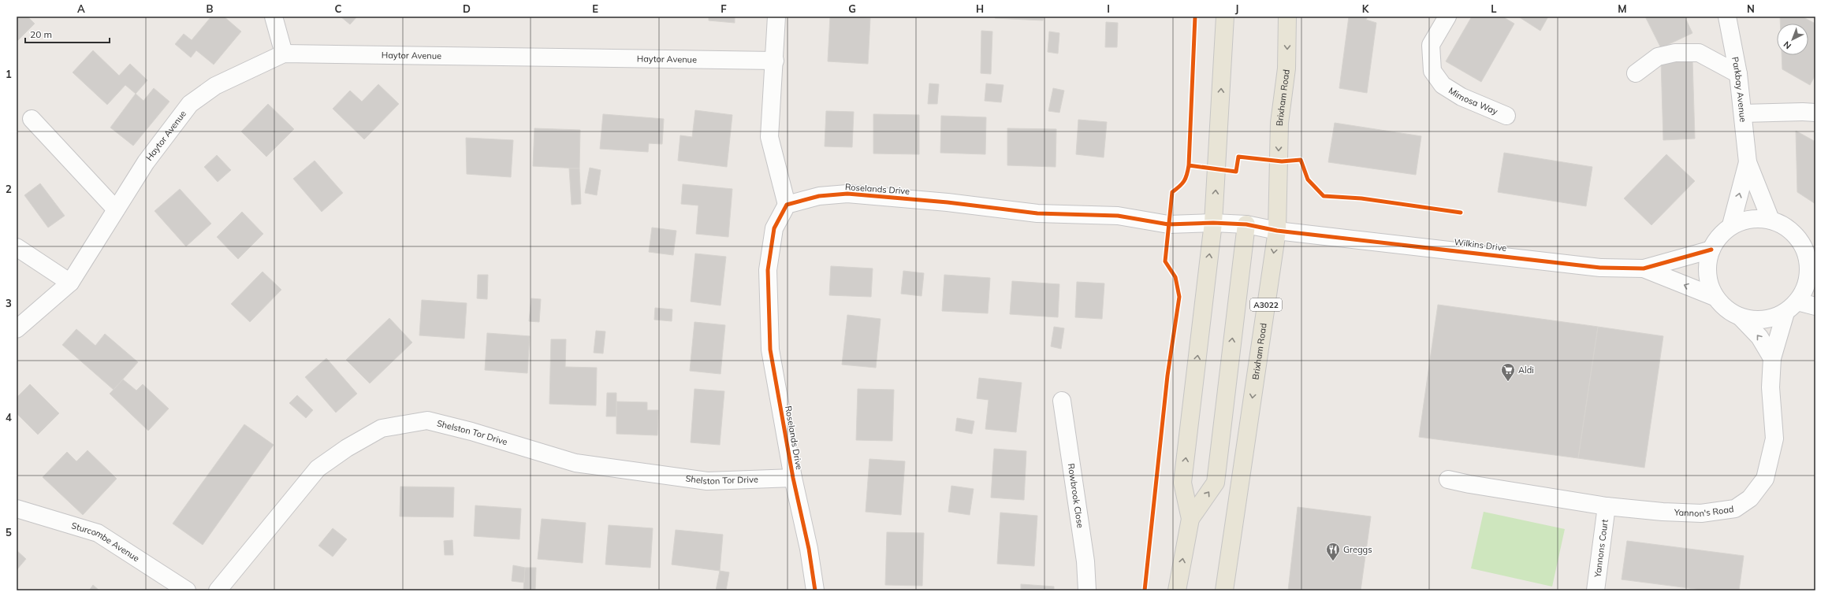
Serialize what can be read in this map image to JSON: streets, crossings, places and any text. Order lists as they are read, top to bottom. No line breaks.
{"streets":{"main road":["Brixham Road","A3022"],"street":["Haytor Avenue","Parkbay Avenue","Mimosa Way","Roselands Drive","Wilkins Drive","Shelston Tor Drive","Rowbrook Close","Yannon's Road","Sturcombe Avenue","Yannons Court"]},"crossings":[["Parkbay Avenue","Wilkins Drive"],["Parkbay Avenue","Yannon's Road"],["Brixham Road","Wilkins Drive"],["Roselands Drive","Wilkins Drive"],["Roselands Drive","Shelston Tor Drive"],["Wilkins Drive","Yannon's Road"],["Yannon's Road","Yannons Court"]],"places":{"supermarket":["Aldi"],"restaurant":["Greggs"]},"scale_bar":"20 m","north":"bottom left","grid":{"columns":["A","B","C","D","E","F","G","H","I","J","K","L","M","N"],"rows":["1","2","3","4","5"]}}
